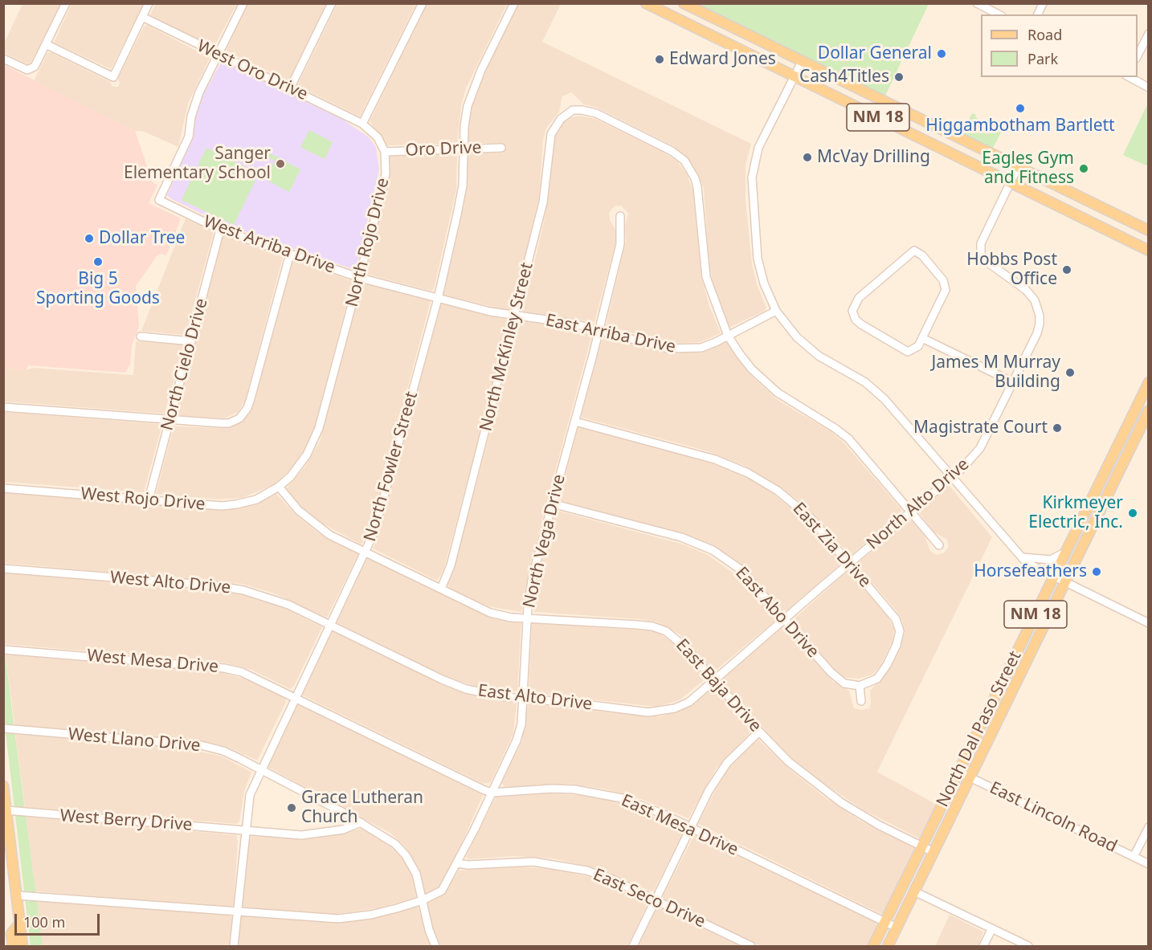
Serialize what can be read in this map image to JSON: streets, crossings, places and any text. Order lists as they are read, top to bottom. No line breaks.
{"streets":{"main road":["NM 18","North Dal Paso Street"],"street":["West Oro Drive","Oro Drive","North Rojo Drive","West Arriba Drive","East Arriba Drive","North McKinley Street","North Cielo Drive","North Fowler Street","West Rojo Drive","North Alto Drive","North Vega Drive","East Zia Drive","West Alto Drive","East Abo Drive","West Mesa Drive","East Baja Drive","East Alto Drive","West Llano Drive","East Lincoln Road","West Berry Drive","East Mesa Drive","East Seco Drive"]},"crossings":[["West Oro Drive","West Arriba Drive"],["NM 18","North Alto Drive"],["Oro Drive","North Rojo Drive"],["Oro Drive","North Fowler Street"],["North Rojo Drive","West Arriba Drive"],["North Rojo Drive","West Rojo Drive"],["North Rojo Drive","East Baja Drive"],["West Arriba Drive","East Arriba Drive"],["West Arriba Drive","North Cielo Drive"],["West Arriba Drive","North Fowler Street"],["East Arriba Drive","North McKinley Street"],["East Arriba Drive","North Fowler Street"],["East Arriba Drive","North Vega Drive"],["North McKinley Street","East Baja Drive"],["North Cielo Drive","West Rojo Drive"],["North Fowler Street","North Vega Drive"],["North Fowler Street","West Alto Drive"],["North Fowler Street","West Mesa Drive"],["North Fowler Street","East Baja Drive"],["North Fowler Street","East Alto Drive"],["North Fowler Street","West Llano Drive"],["North Fowler Street","West Berry Drive"],["North Fowler Street","East Mesa Drive"],["West Rojo Drive","East Baja Drive"],["North Alto Drive","East Zia Drive"],["North Alto Drive","East Abo Drive"],["North Alto Drive","East Baja Drive"],["North Alto Drive","East Alto Drive"],["North Vega Drive","East Zia Drive"],["North Vega Drive","East Abo Drive"],["North Vega Drive","East Baja Drive"],["North Vega Drive","East Alto Drive"],["North Vega Drive","West Llano Drive"],["North Vega Drive","East Mesa Drive"],["North Vega Drive","East Seco Drive"],["East Zia Drive","East Abo Drive"],["West Alto Drive","East Alto Drive"],["West Mesa Drive","East Mesa Drive"],["East Baja Drive","East Alto Drive"],["East Baja Drive","North Dal Paso Street"],["North Dal Paso Street","East Lincoln Road"],["North Dal Paso Street","East Mesa Drive"],["West Llano Drive","West Berry Drive"]],"places":["Dollar General","Edward Jones","Cash4Titles","Higgambotham Bartlett","McVay Drilling","Sanger Elementary School","Eagles Gym and Fitness","Dollar Tree","Big 5 Sporting Goods","Hobbs Post Office","James M Murray Building","Magistrate Court","Kirkmeyer Electric, Inc.","Horsefeathers","Grace Lutheran Church"],"legend":["Road","Park"],"scale_bar":"100 m"}
